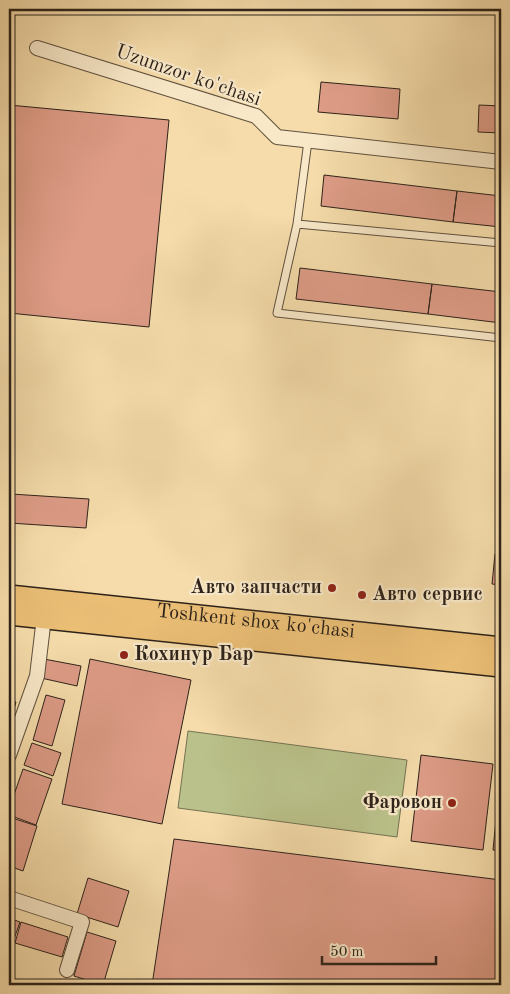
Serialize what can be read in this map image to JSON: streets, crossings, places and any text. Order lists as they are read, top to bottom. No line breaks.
{"streets":{"main road":["Toshkent shox ko'chasi"],"street":["Uzumzor ko'chasi"]},"places":["Авто запчасти","Авто сервис","Кохинур Бар","Фаровон"],"scale_bar":"50 m"}
